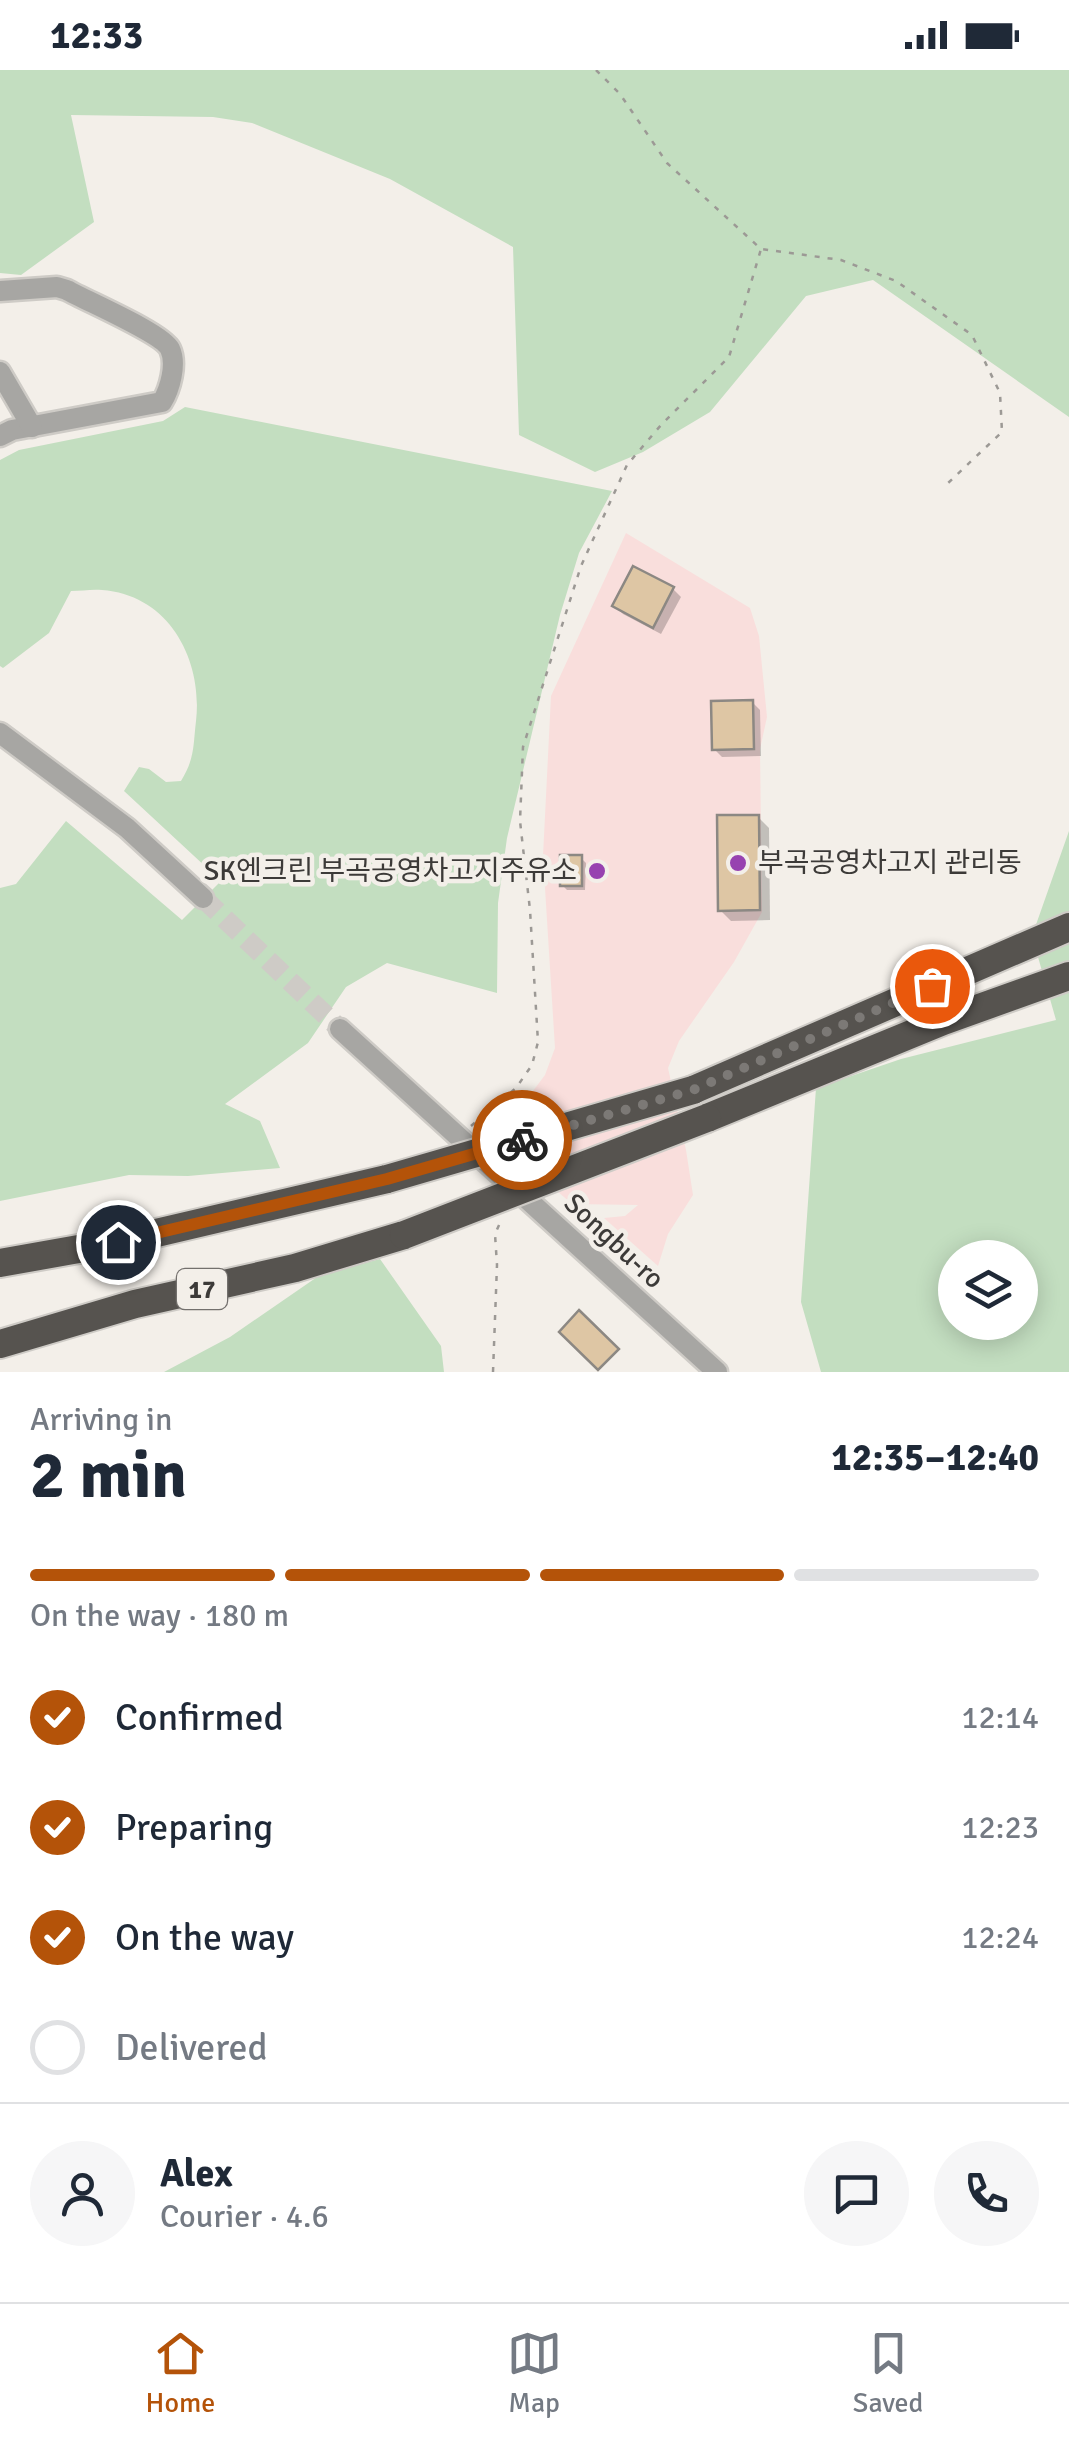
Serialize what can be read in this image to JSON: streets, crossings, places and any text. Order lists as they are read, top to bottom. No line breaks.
{"streets":{"highway":["17"],"street":["Songbu-ro"]},"places":["부곡공영차고지 관리동","SK엔크린 부곡공영차고지주유소"],"page":{"status":"12:33","heading":["2 min","Arriving in","12:35–12:40"],"panel":["Alex","Courier · 4.6"],"bar":"On the way · 180 m","list":[["Confirmed","12:14"],["Preparing","12:23"],["On the way","12:24"],"Delivered"],"tabs":["Home","Map","Saved"]}}
